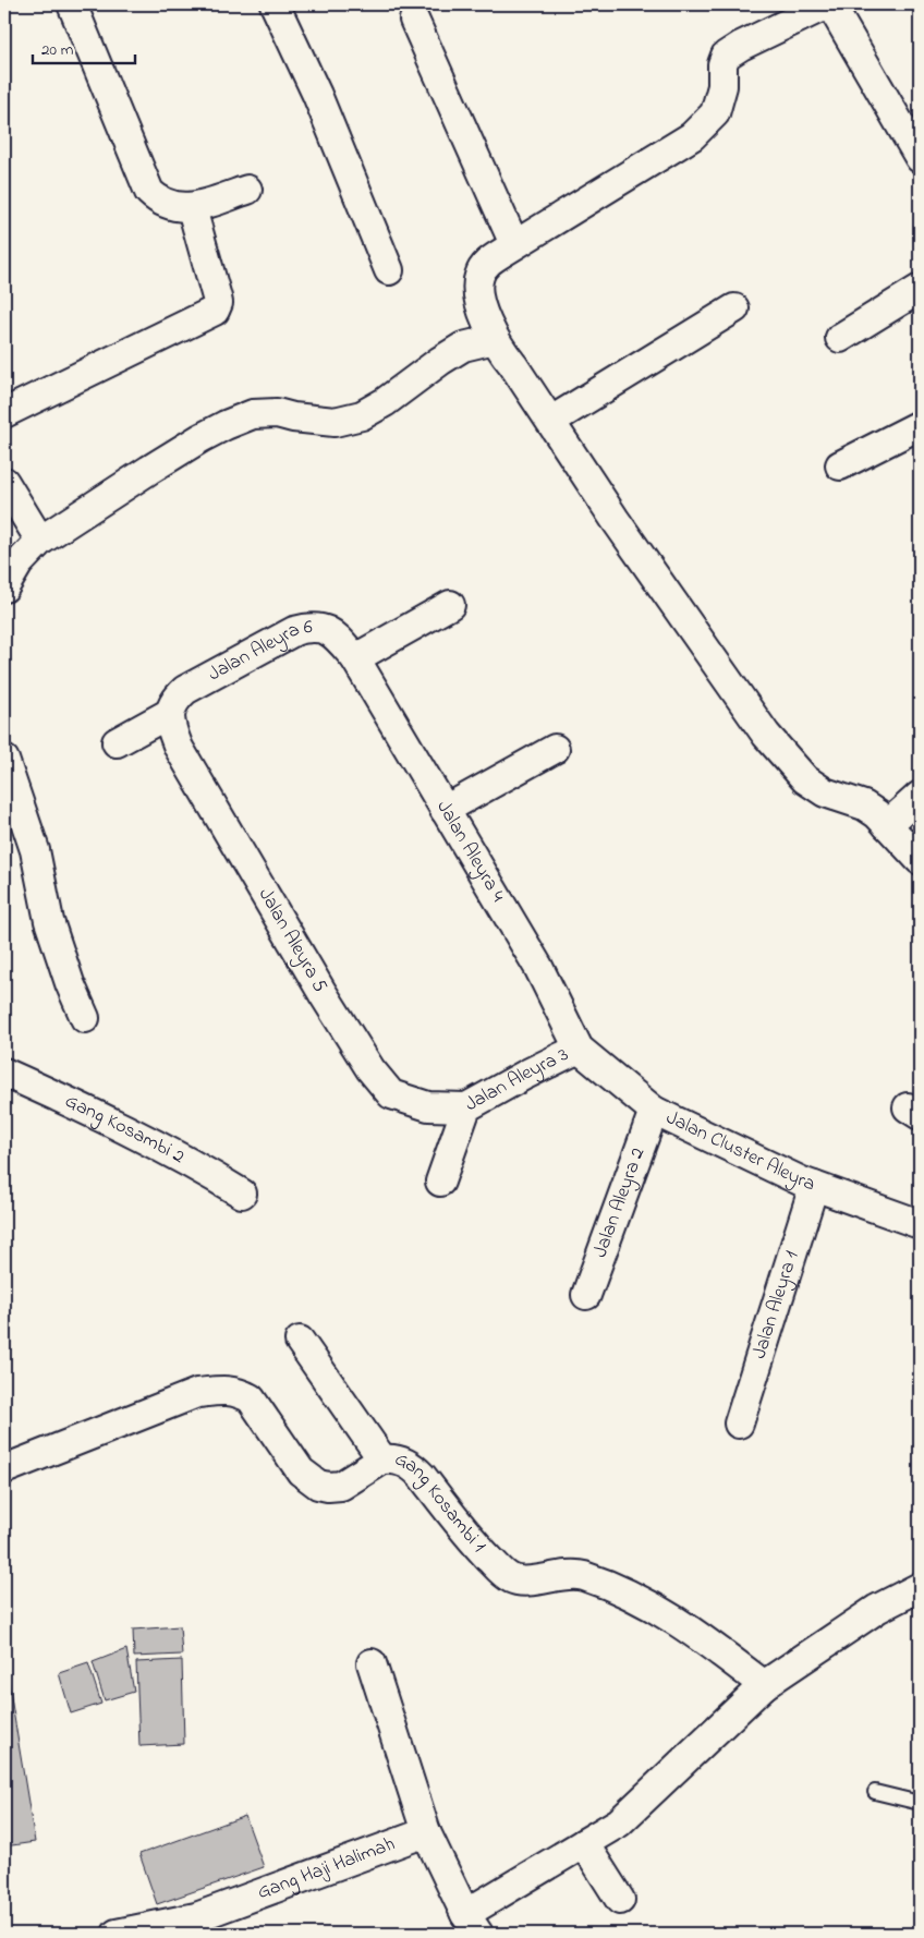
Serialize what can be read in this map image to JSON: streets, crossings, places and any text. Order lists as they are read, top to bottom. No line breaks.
{"streets":{"street":["Jalan Aleyra 6","Jalan Aleyra 4","Jalan Aleyra 5","Jalan Aleyra 3","Gang Kosambi 2","Jalan Cluster Aleyra","Jalan Aleyra 2","Jalan Aleyra 1","Gang Kosambi 1","Gang Haji Halimah"]},"crossings":[["Jalan Aleyra 6","Jalan Aleyra 4"],["Jalan Aleyra 6","Jalan Aleyra 5"],["Jalan Aleyra 4","Jalan Aleyra 3"],["Jalan Aleyra 4","Jalan Cluster Aleyra"],["Jalan Aleyra 5","Jalan Aleyra 3"],["Jalan Aleyra 3","Jalan Cluster Aleyra"],["Jalan Cluster Aleyra","Jalan Aleyra 2"],["Jalan Cluster Aleyra","Jalan Aleyra 1"]],"scale_bar":"20 m"}
